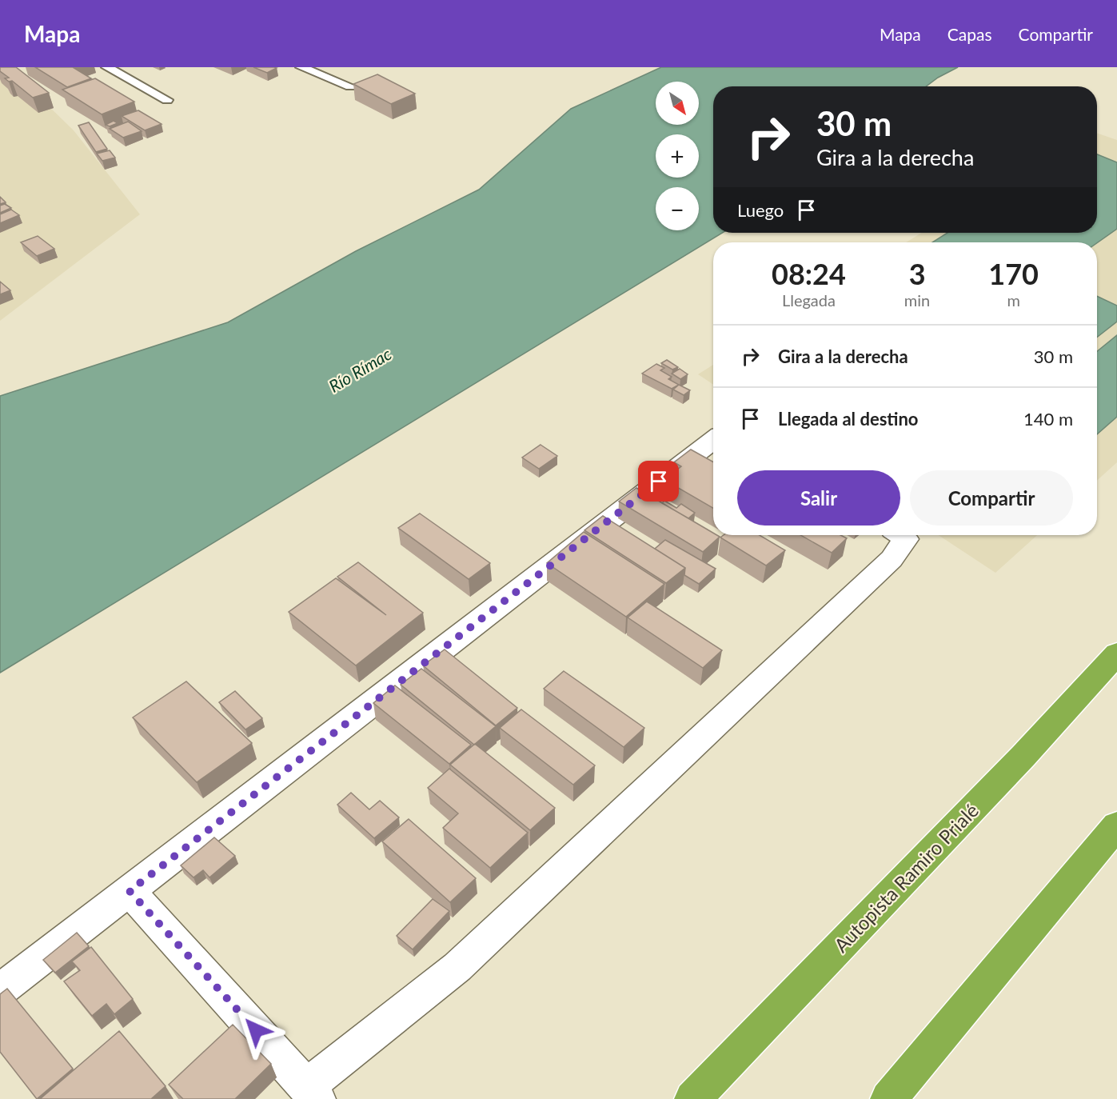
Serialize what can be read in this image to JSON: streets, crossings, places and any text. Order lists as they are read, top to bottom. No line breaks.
{"streets":{"highway":["Autopista Ramiro Prialé"]},"water":["Río Rímac"],"north":"bottom right","page":{"header":"Mapa","nav":["Mapa","Capas","Compartir"],"map_buttons":["+","−"],"turn":["30 m","Gira a la derecha"],"then":"Luego","eta":["08:24","Llegada","3","min","170","m"],"list":[{"name":"Gira a la derecha","value":"30 m"},{"name":"Llegada al destino","value":"140 m"}],"buttons":["Salir","Compartir"]}}
